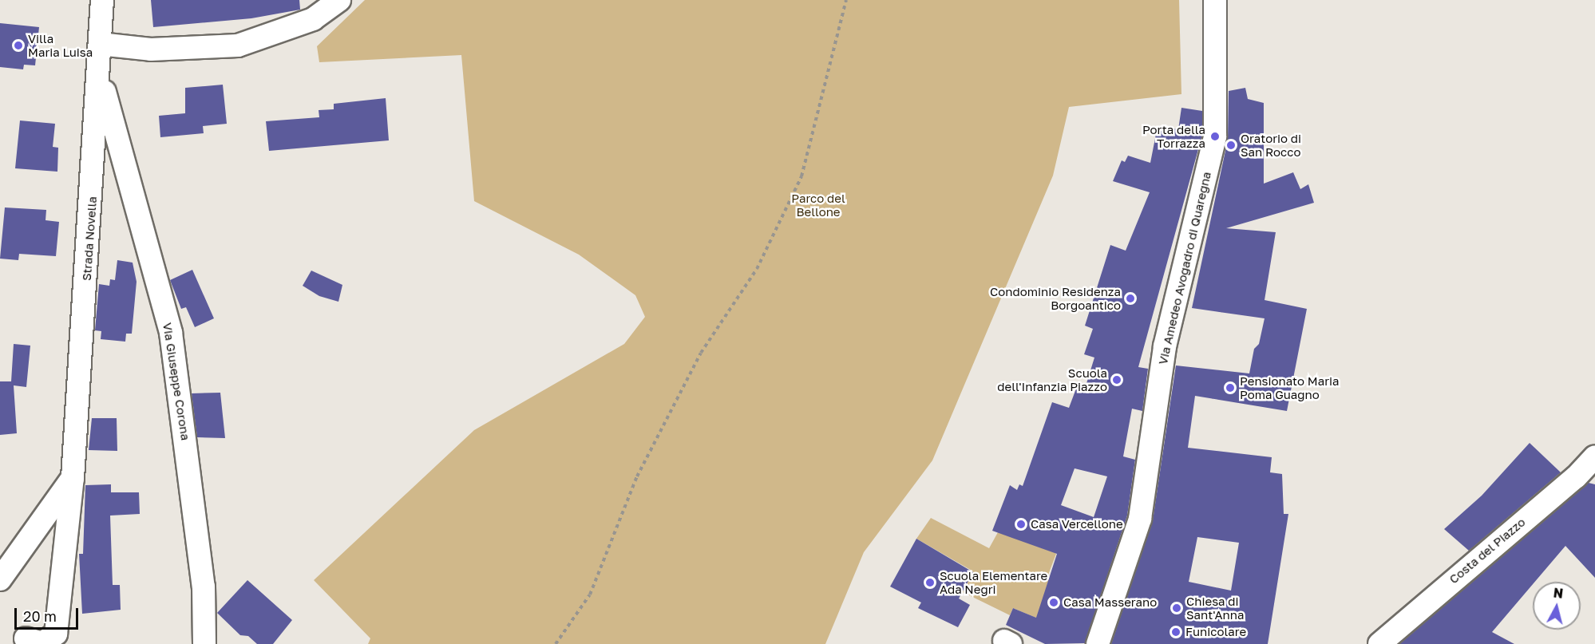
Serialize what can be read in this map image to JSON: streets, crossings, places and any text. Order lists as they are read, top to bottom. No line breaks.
{"streets":{"street":["Strada Novella","Via Amedeo Avogadro di Quaregna","Via Giuseppe Corona","Costa del Piazzo"]},"crossings":[["Strada Novella","Via Giuseppe Corona"]],"parks":["Parco del Bellone"],"places":["Villa Maria Luisa","Porta della Torrazza","Oratorio di San Rocco","Condominio Residenza Borgoantico","Scuola dell'Infanzia Piazzo","Pensionato Maria Poma Guagno","Casa Vercellone","Scuola Elementare Ada Negri","Casa Masserano","Chiesa di Sant'Anna","Funicolare"],"scale_bar":"20 m","north":"top"}
